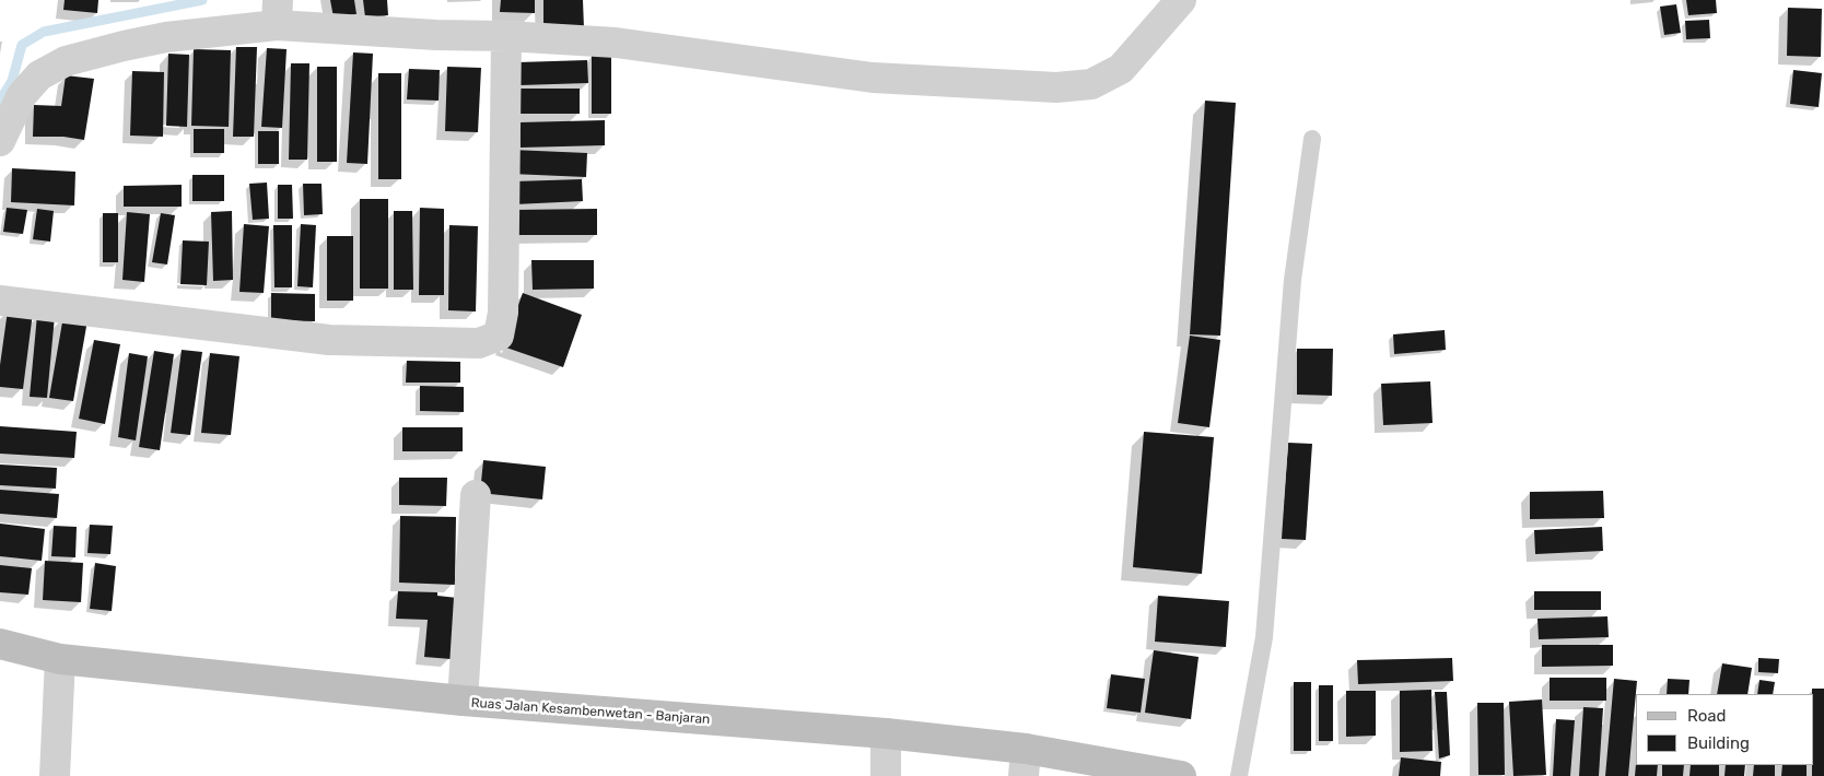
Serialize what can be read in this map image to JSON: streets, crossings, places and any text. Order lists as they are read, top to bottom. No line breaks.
{"streets":{"main road":["Ruas Jalan Kesambenwetan - Banjaran"]},"legend":["Road","Building"]}
